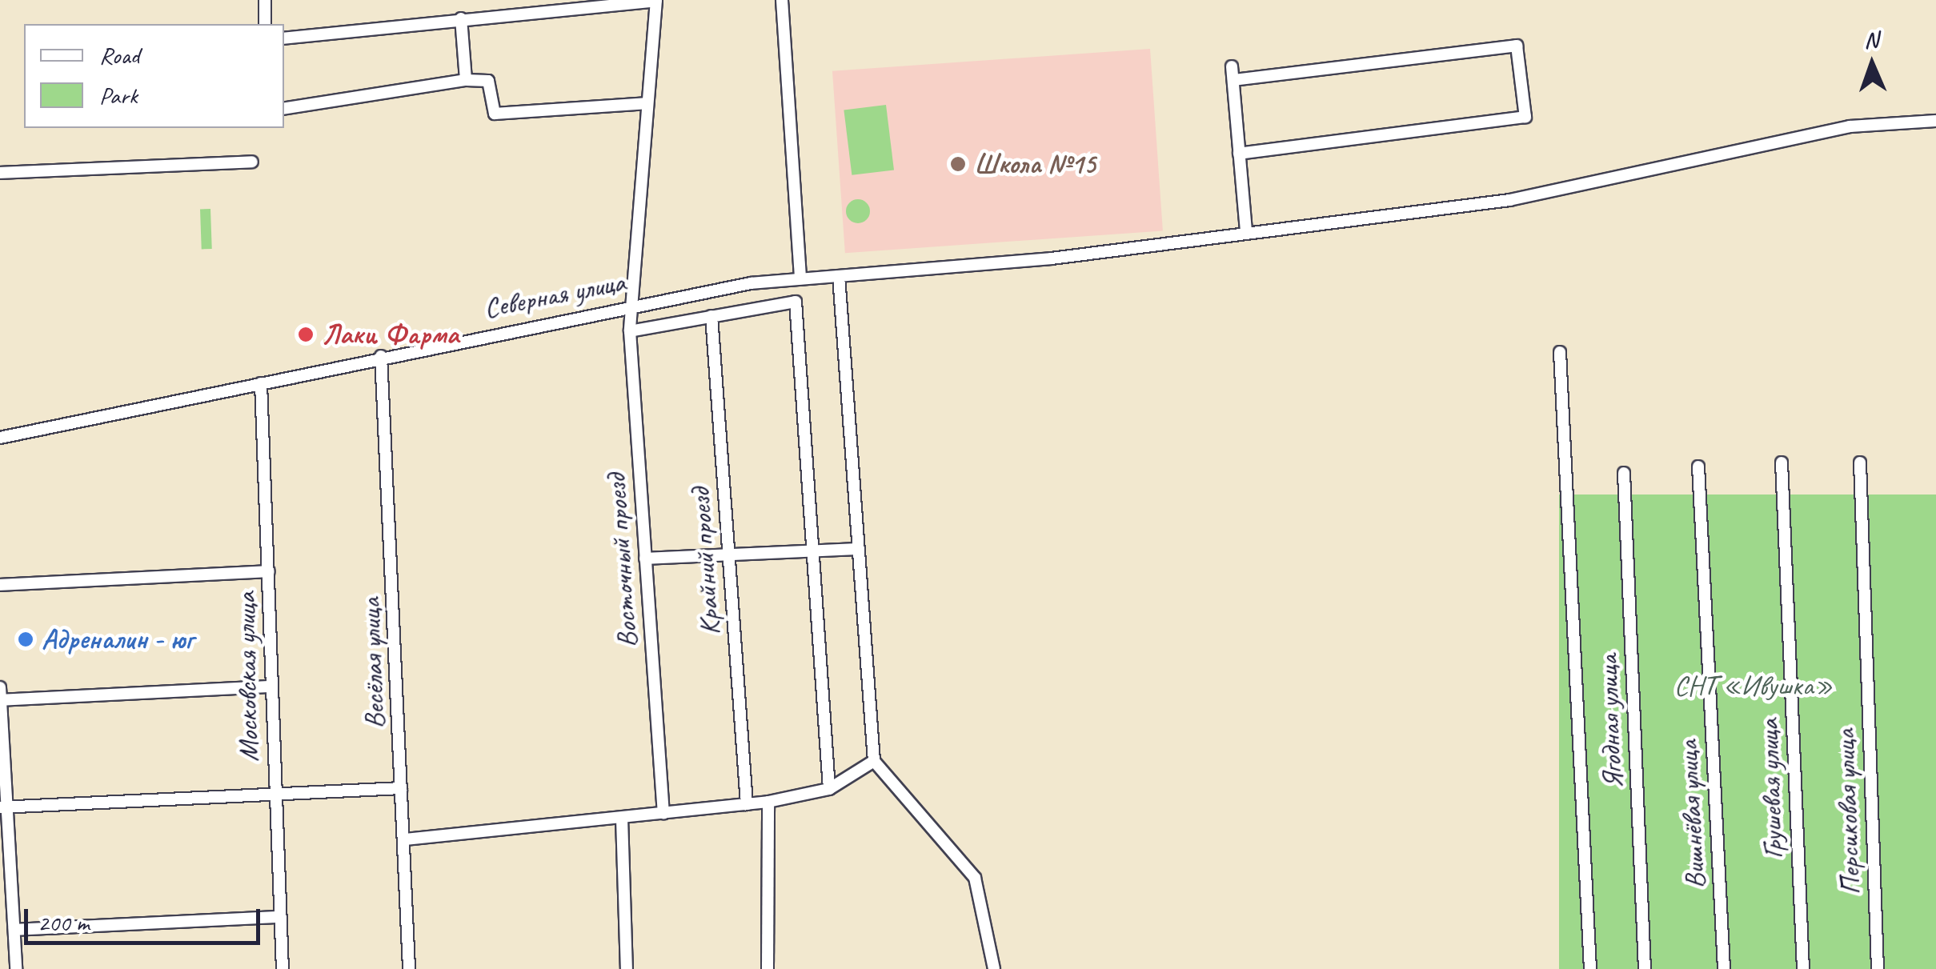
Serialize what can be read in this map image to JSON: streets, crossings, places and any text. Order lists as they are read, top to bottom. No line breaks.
{"streets":{"street":["Северная улица","Восточный проезд","Крайний проезд","Весёлая улица","Московская улица","Ягодная улица","Грушевая улица","Персиковая улица","Вишнёвая улица"]},"crossings":[["Северная улица","Восточный проезд"],["Северная улица","Весёлая улица"],["Северная улица","Московская улица"]],"parks":["СНТ «Ивушка»"],"places":["Школа №15","Лаки Фарма","Адреналин - юг"],"legend":["Road","Park"],"scale_bar":"200 m","north":"top"}
